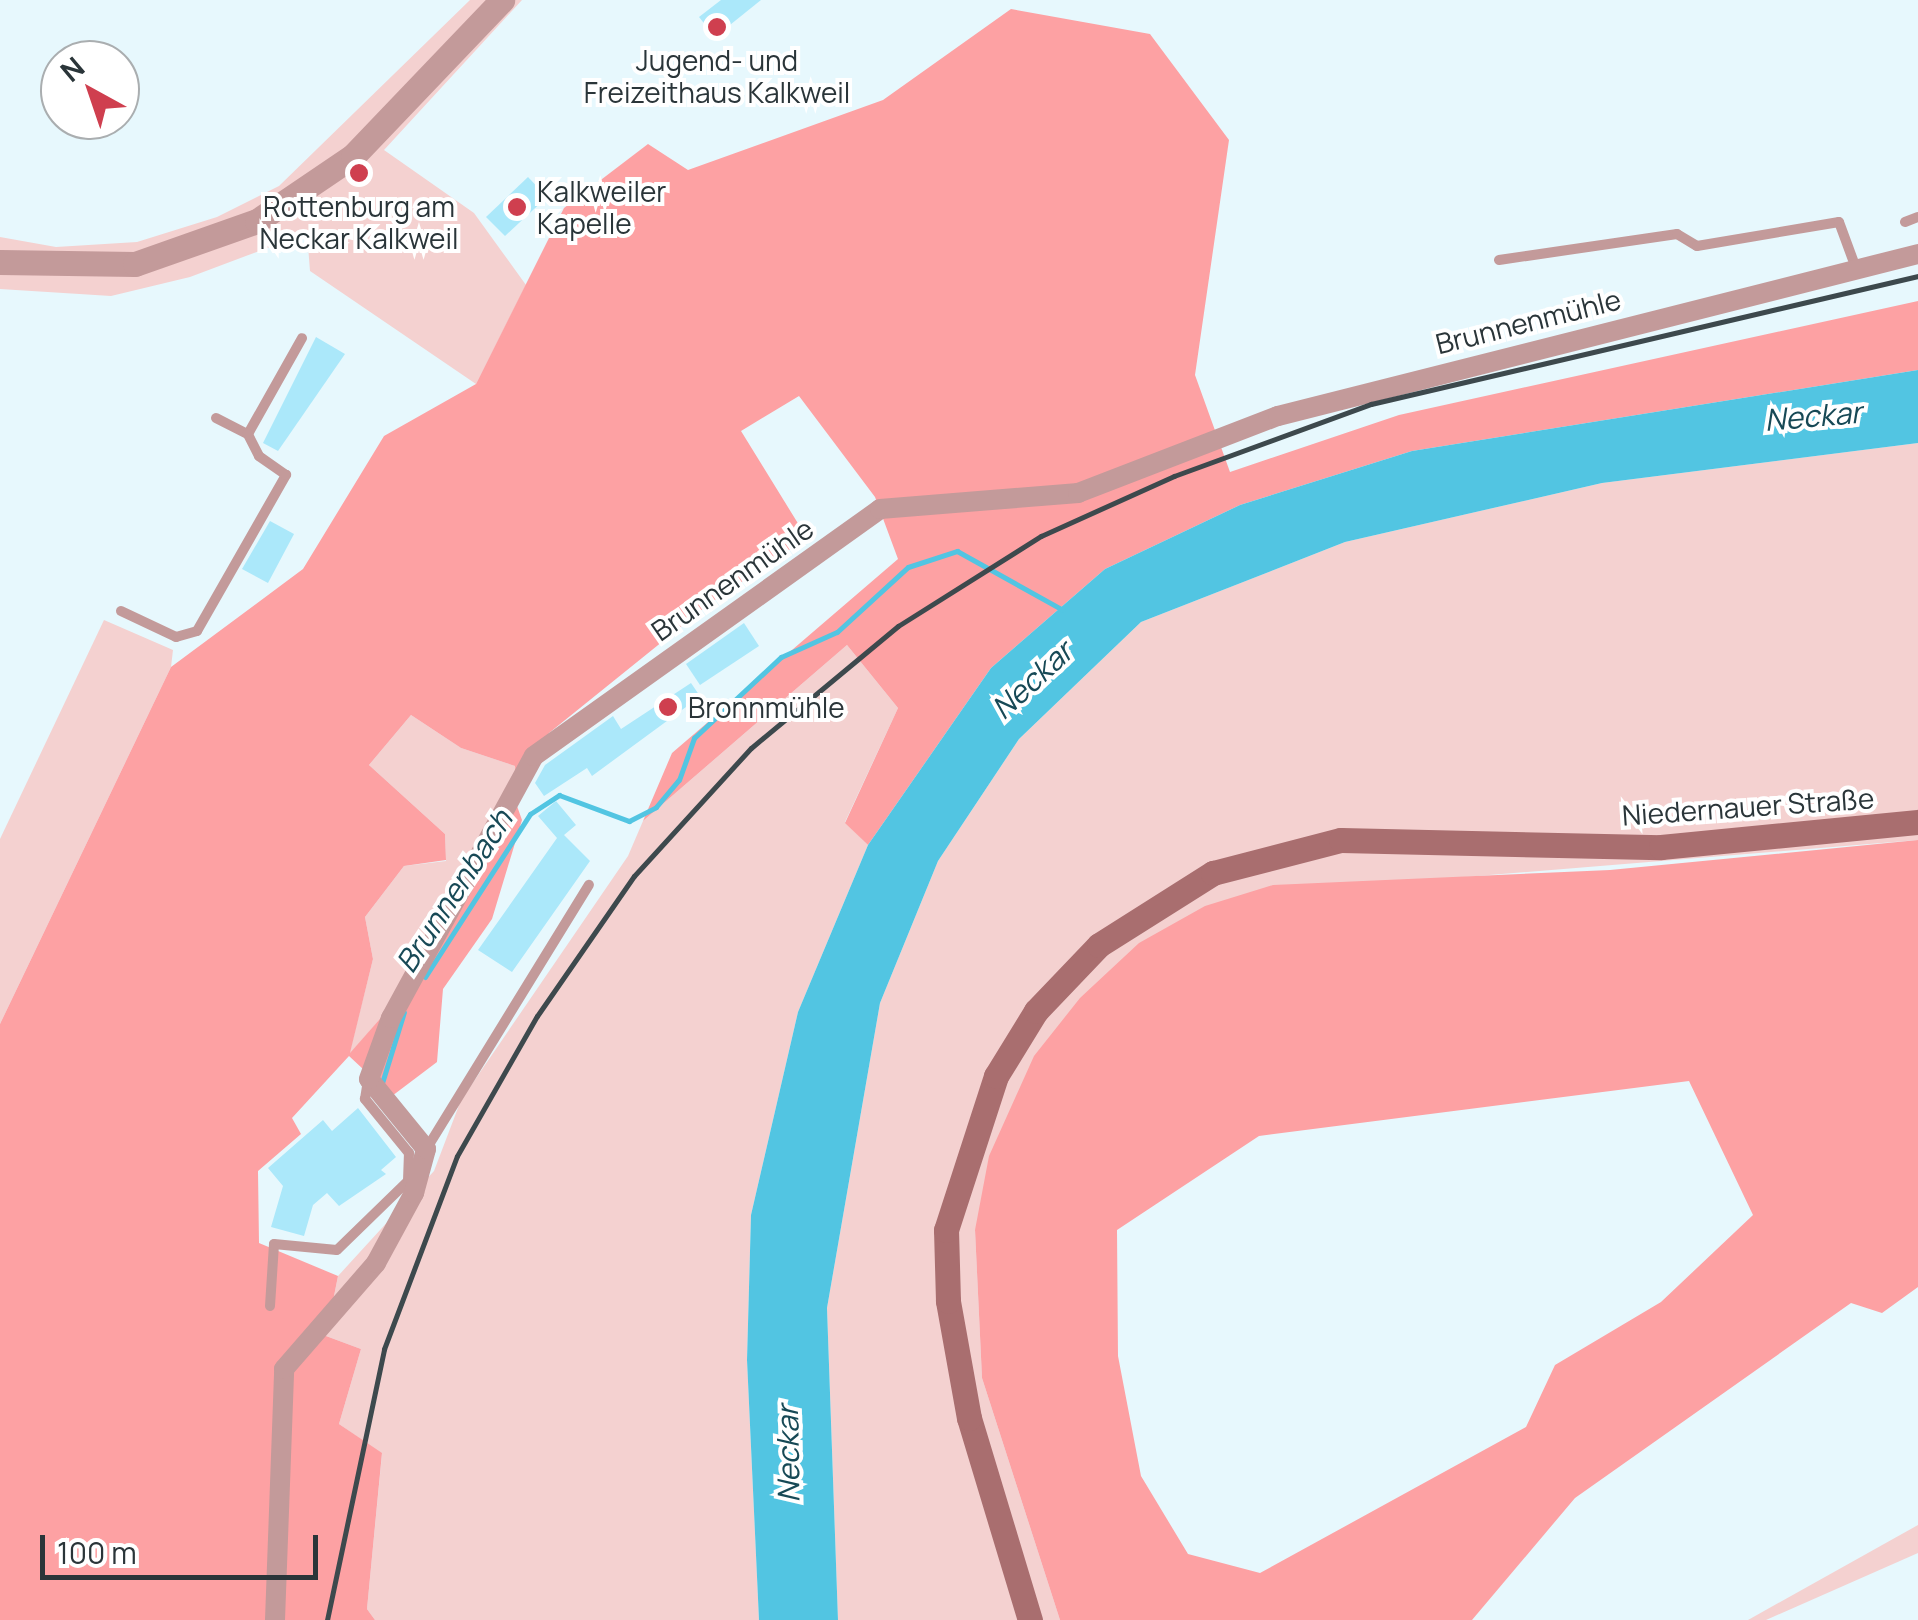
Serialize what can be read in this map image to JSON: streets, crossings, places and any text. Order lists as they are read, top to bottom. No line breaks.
{"streets":{"main road":["Niedernauer Straße"],"street":["Brunnenmühle"]},"water":["Neckar","Brunnenbach"],"places":["Jugend- und Freizeithaus Kalkweil","Rottenburg am Neckar Kalkweil","Kalkweiler Kapelle","Bronnmühle"],"scale_bar":"100 m","north":"top left"}
